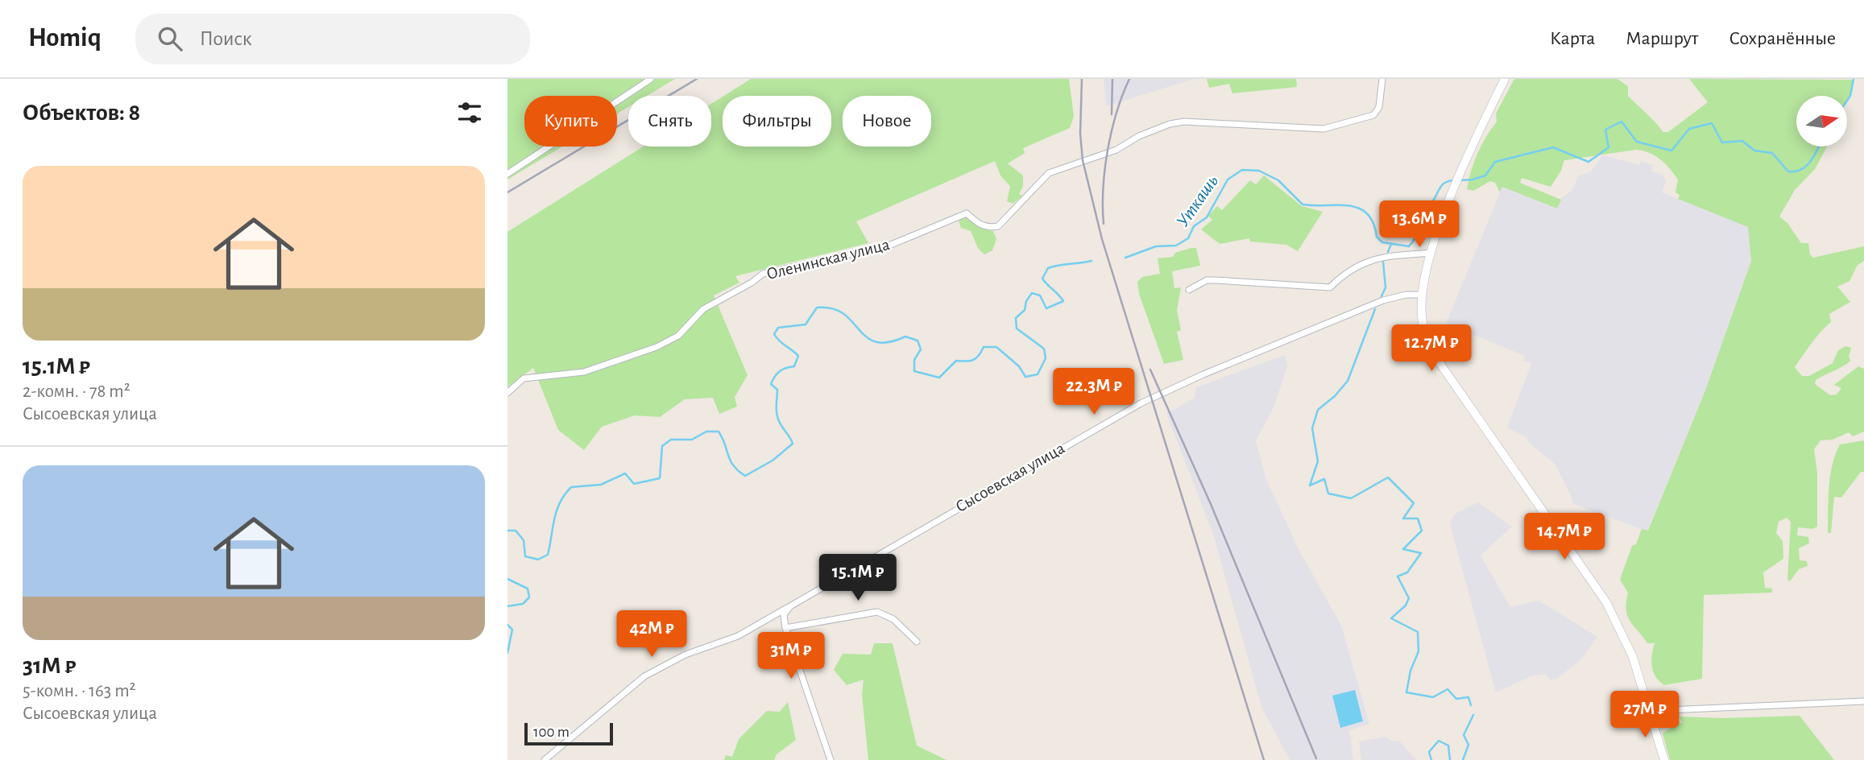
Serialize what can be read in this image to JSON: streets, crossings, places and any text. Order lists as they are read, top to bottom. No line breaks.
{"streets":{"street":["Оленинская улица","Сысоевская улица"]},"water":["Уткашь"],"scale_bar":"100 m","north":"right","page":{"header":"Homiq","search":"Поиск","nav":["Карта","Маршрут","Сохранённые"],"heading":"Объектов: 8","chip":["Купить","Снять","Фильтры","Новое"],"list":[{"name":"15.1M ₽","note":"2-комн. · 78 m² · Сысоевская улица"},{"name":"31M ₽","note":"5-комн. · 163 m² · Сысоевская улица"}],"price":["13.6M ₽","12.7M ₽","22.3M ₽","14.7M ₽","15.1M ₽","42M ₽","31M ₽","27M ₽"],"scale":"100 m"}}
